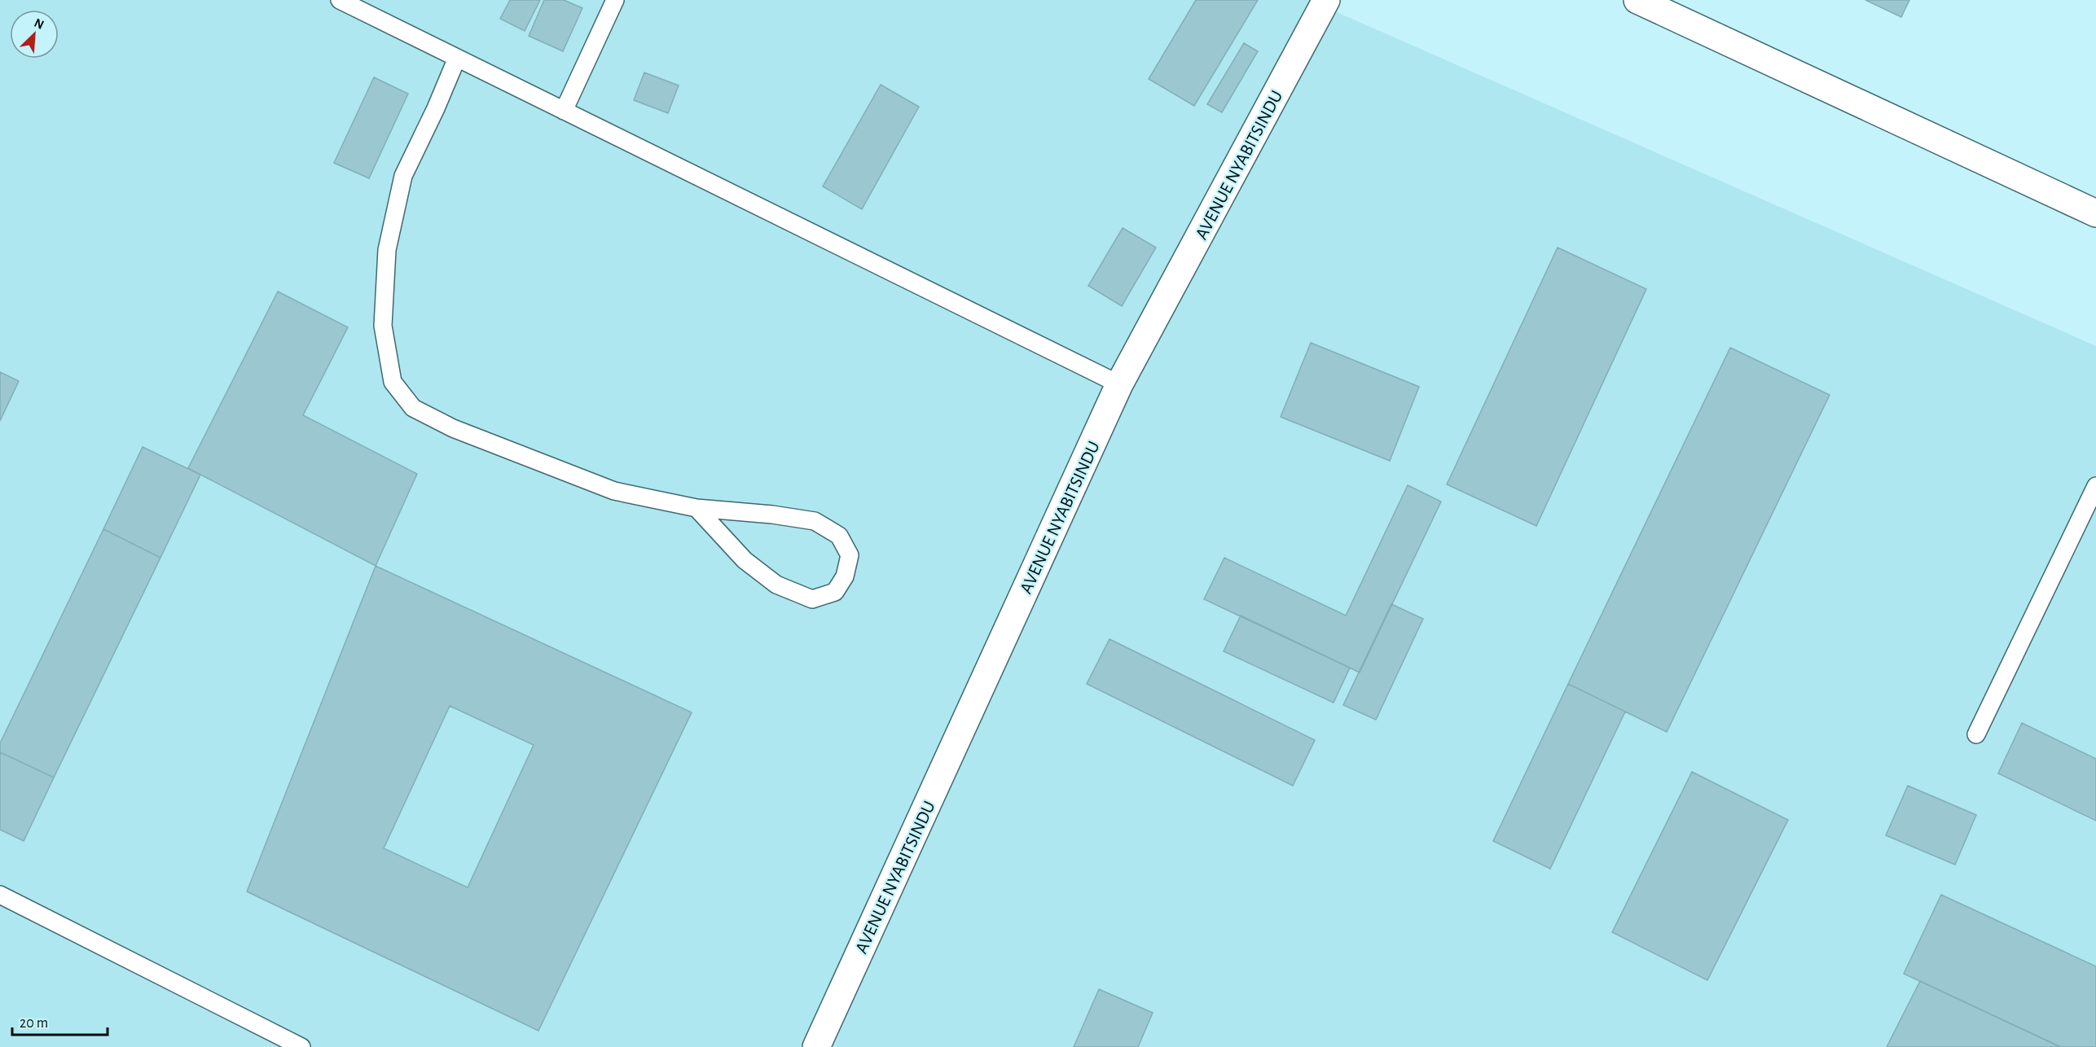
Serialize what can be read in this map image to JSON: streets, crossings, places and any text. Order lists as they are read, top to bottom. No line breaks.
{"streets":{"street":["AVENUE NYABITSINDU"]},"scale_bar":"20 m","north":"top right"}
